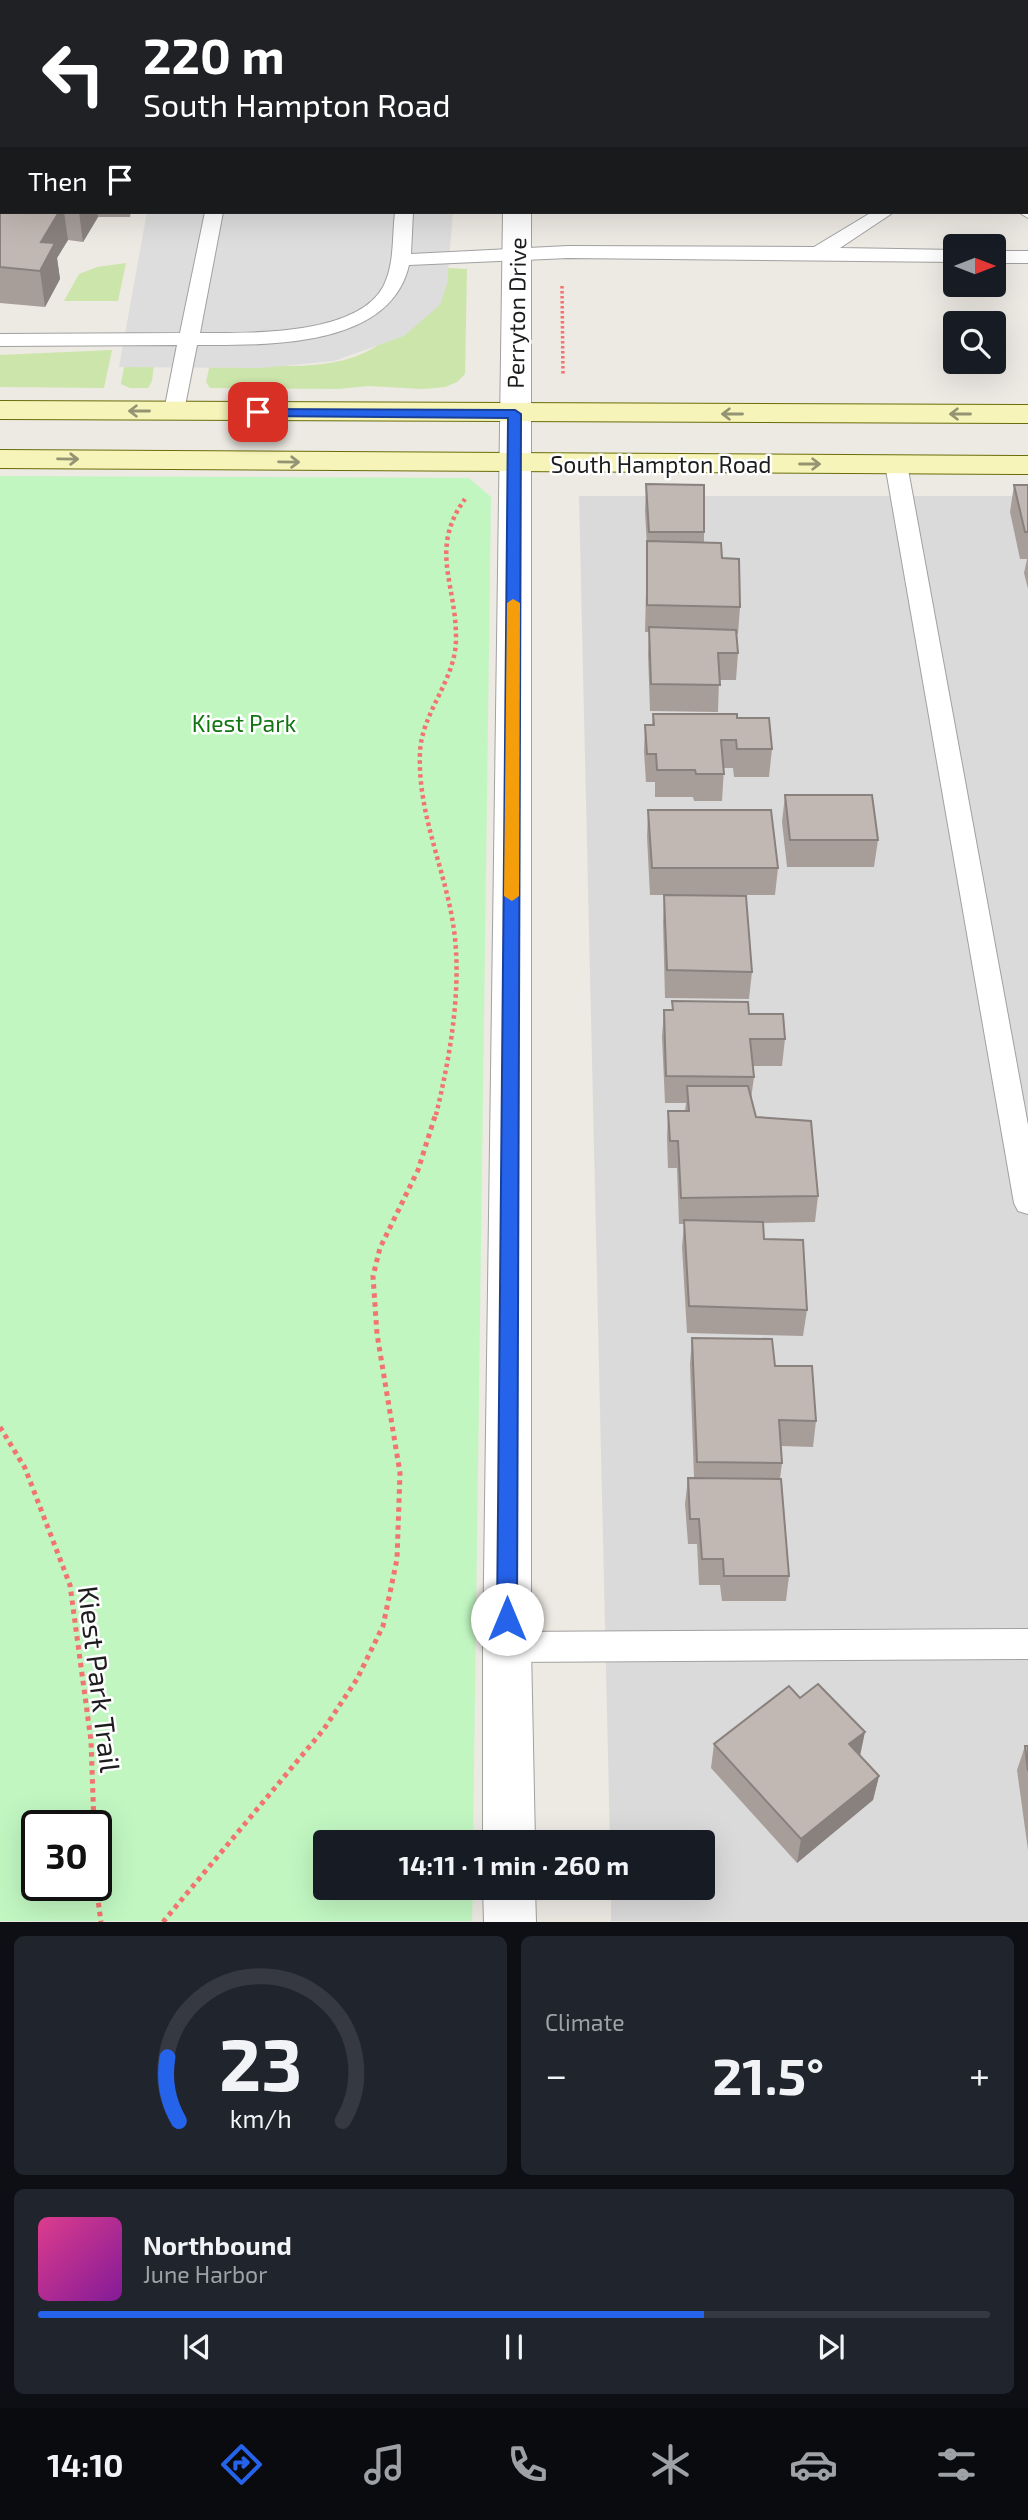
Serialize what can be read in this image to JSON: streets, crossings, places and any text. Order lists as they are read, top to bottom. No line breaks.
{"streets":{"main road":["South Hampton Road"],"street":["Perryton Drive"],"path":["Kiest Park Trail"]},"crossings":[["Perryton Drive","South Hampton Road"]],"parks":["Kiest Park"],"north":"right","page":{"turn":["220 m","South Hampton Road"],"then":"Then","limit":"30","trip":"14:11 · 1 min · 260 m","tile":"Climate","heat":["−","21.5°","+"],"song":["Northbound","June Harbor"],"tabs":"14:10","gauge":["23","km/h"]}}
